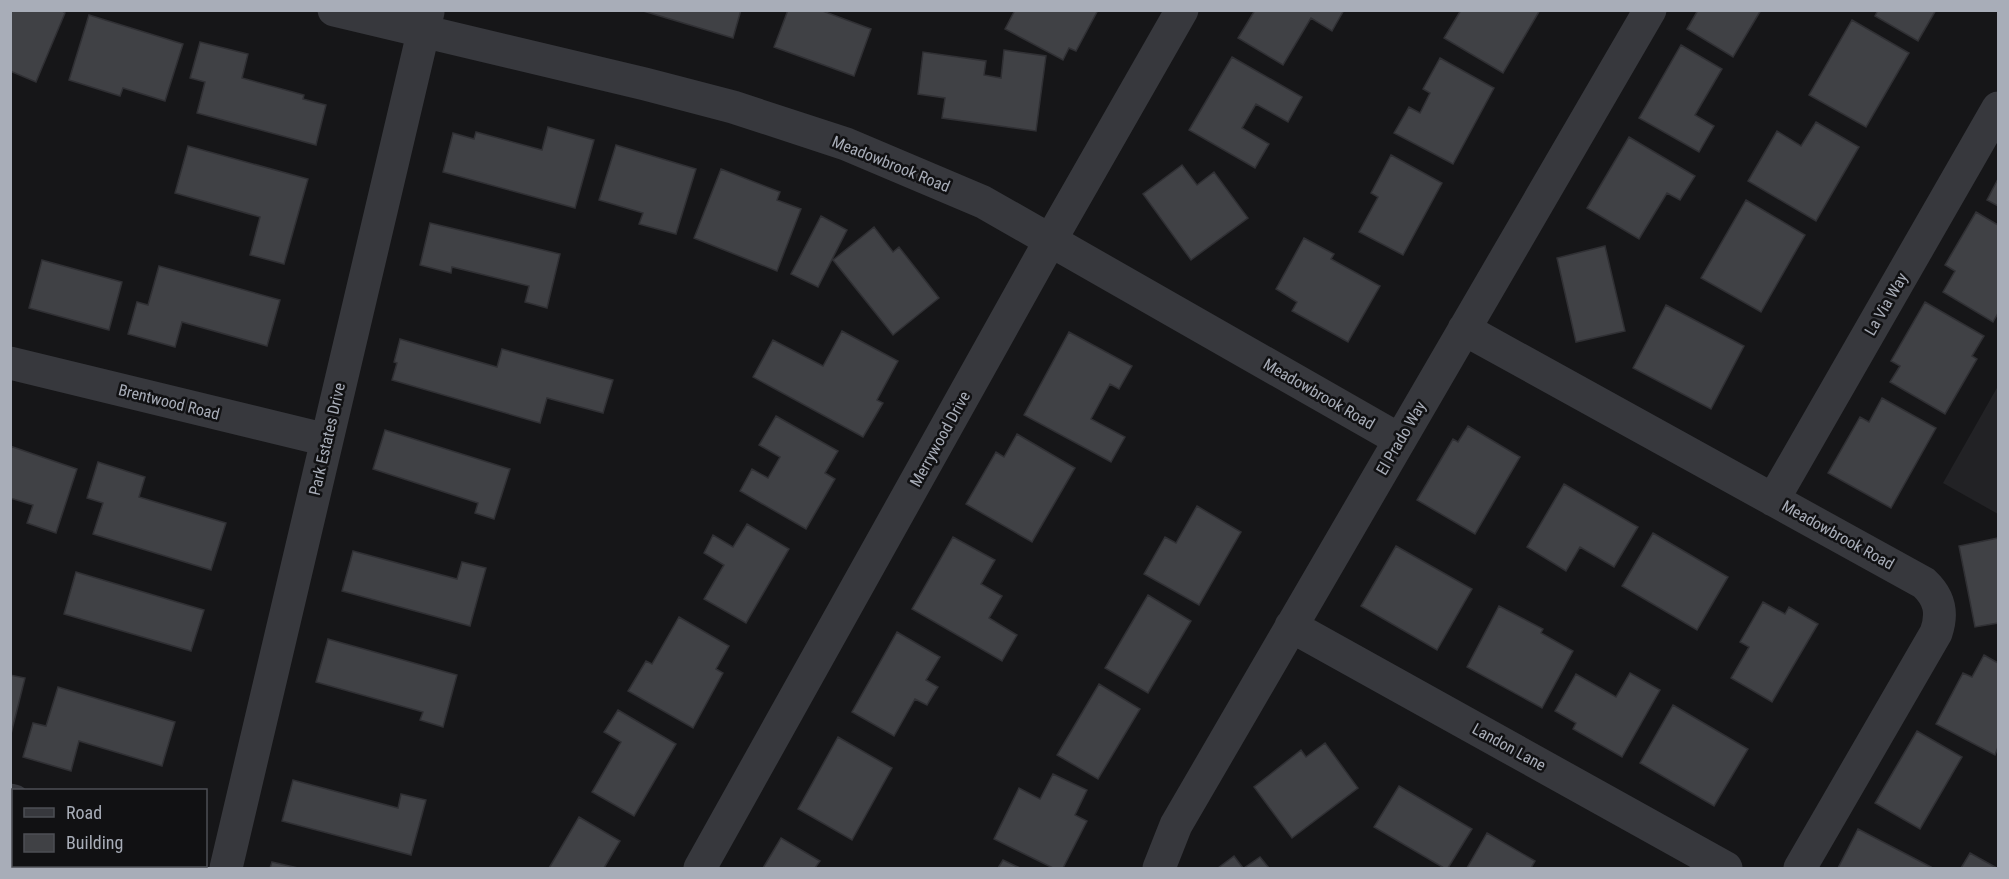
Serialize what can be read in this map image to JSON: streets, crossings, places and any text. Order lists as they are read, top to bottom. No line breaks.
{"streets":{"street":["Meadowbrook Road","La Via Way","Brentwood Road","El Prado Way","Park Estates Drive","Merrywood Drive","Landon Lane"]},"crossings":[["Meadowbrook Road","La Via Way"],["Meadowbrook Road","El Prado Way"],["Meadowbrook Road","Park Estates Drive"],["Meadowbrook Road","Merrywood Drive"],["Brentwood Road","Park Estates Drive"],["El Prado Way","Landon Lane"]],"legend":["Road","Building"]}
